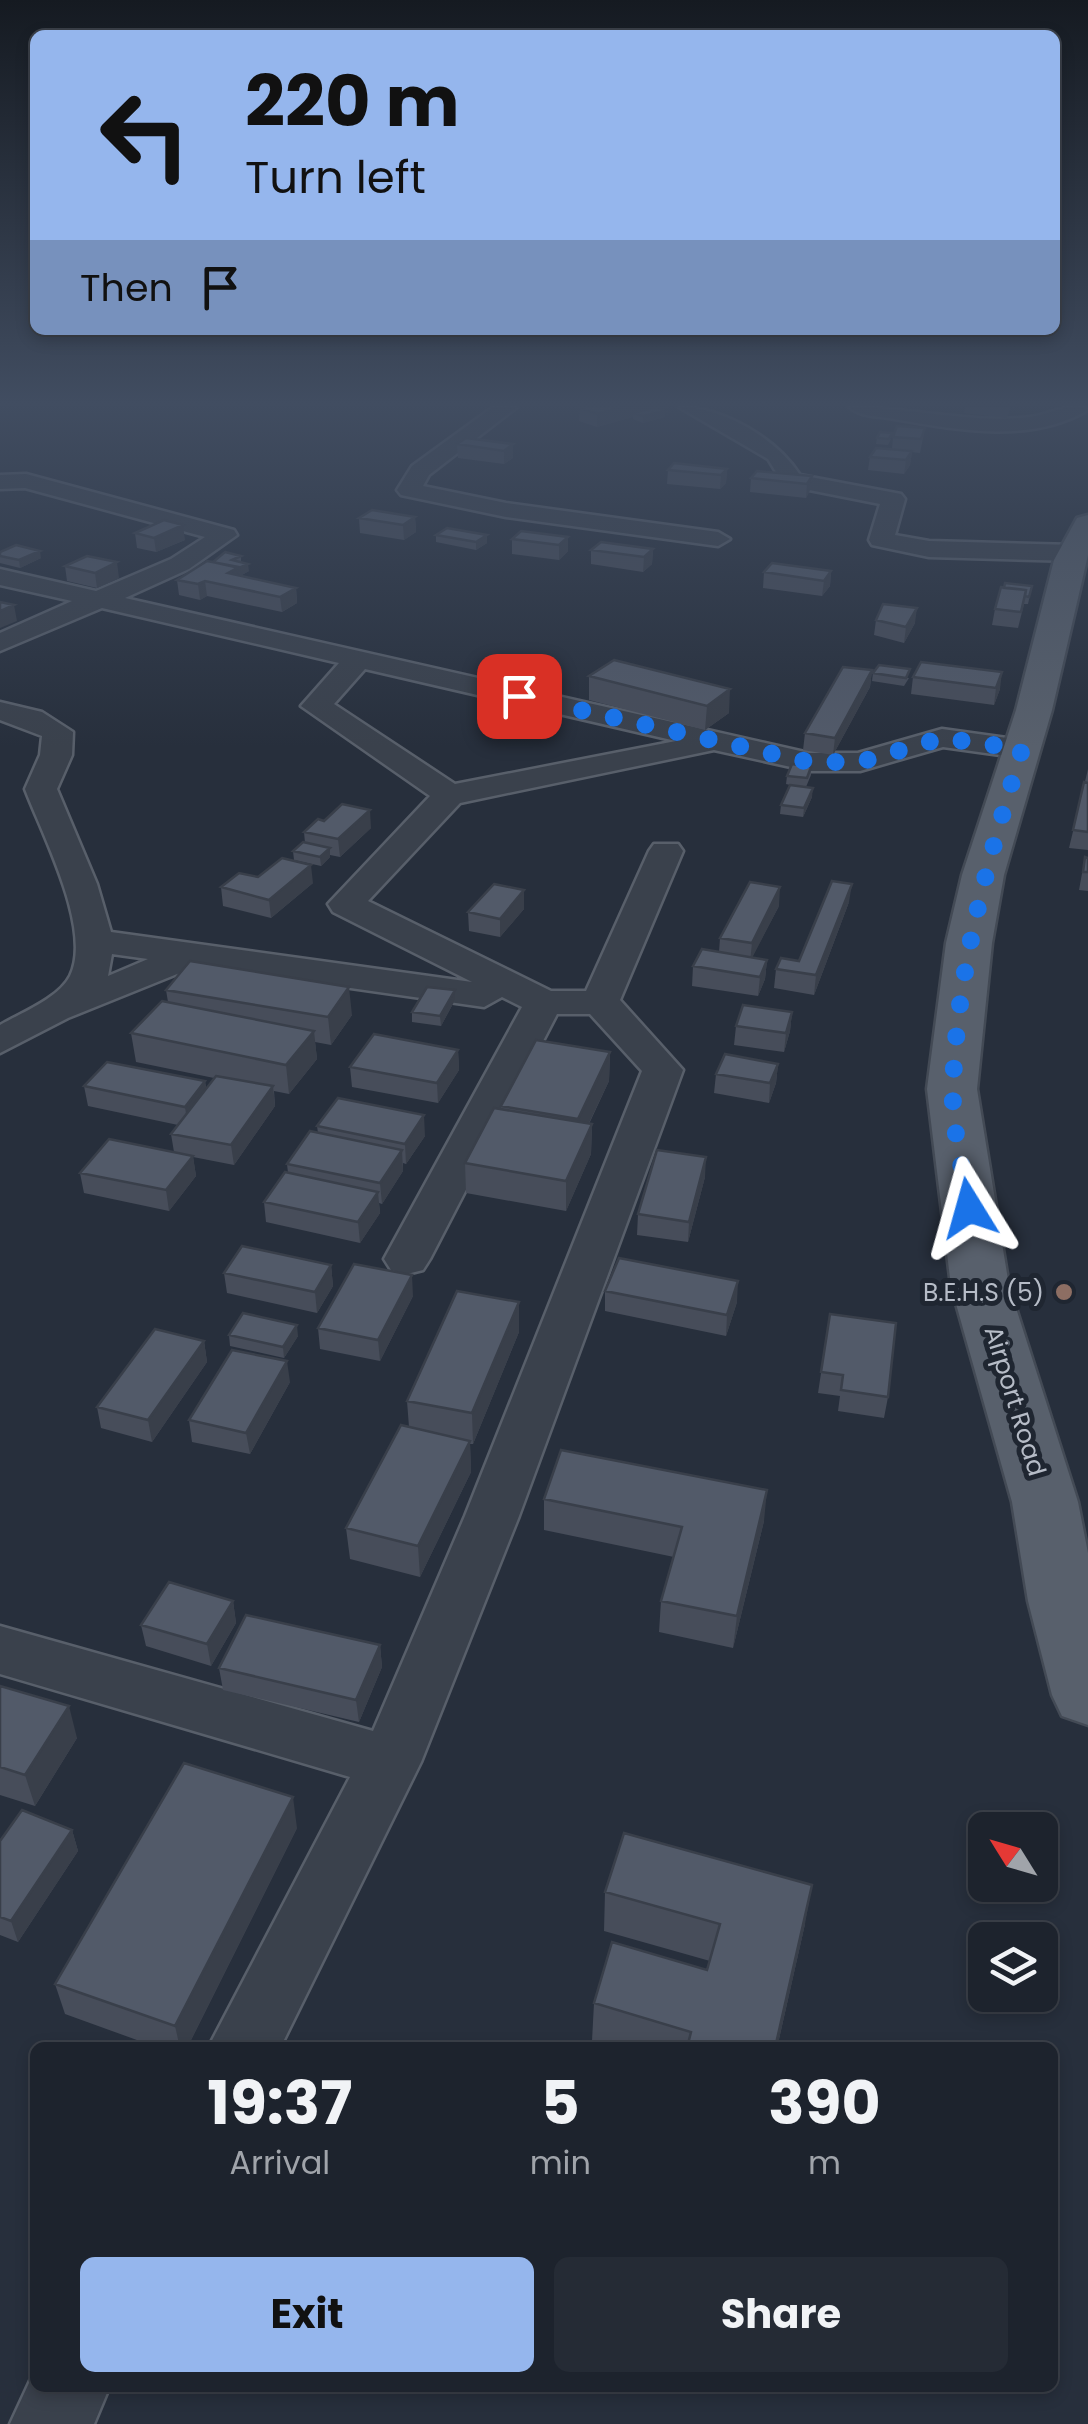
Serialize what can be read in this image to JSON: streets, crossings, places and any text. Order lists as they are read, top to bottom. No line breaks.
{"streets":{"main road":["Airport Road"]},"places":["B.E.H.S (5)"],"north":"top left","page":{"turn":["220 m","Turn left"],"then":"Then","eta":["19:37","Arrival","5","min","390","m"],"buttons":["Exit","Share"]}}
